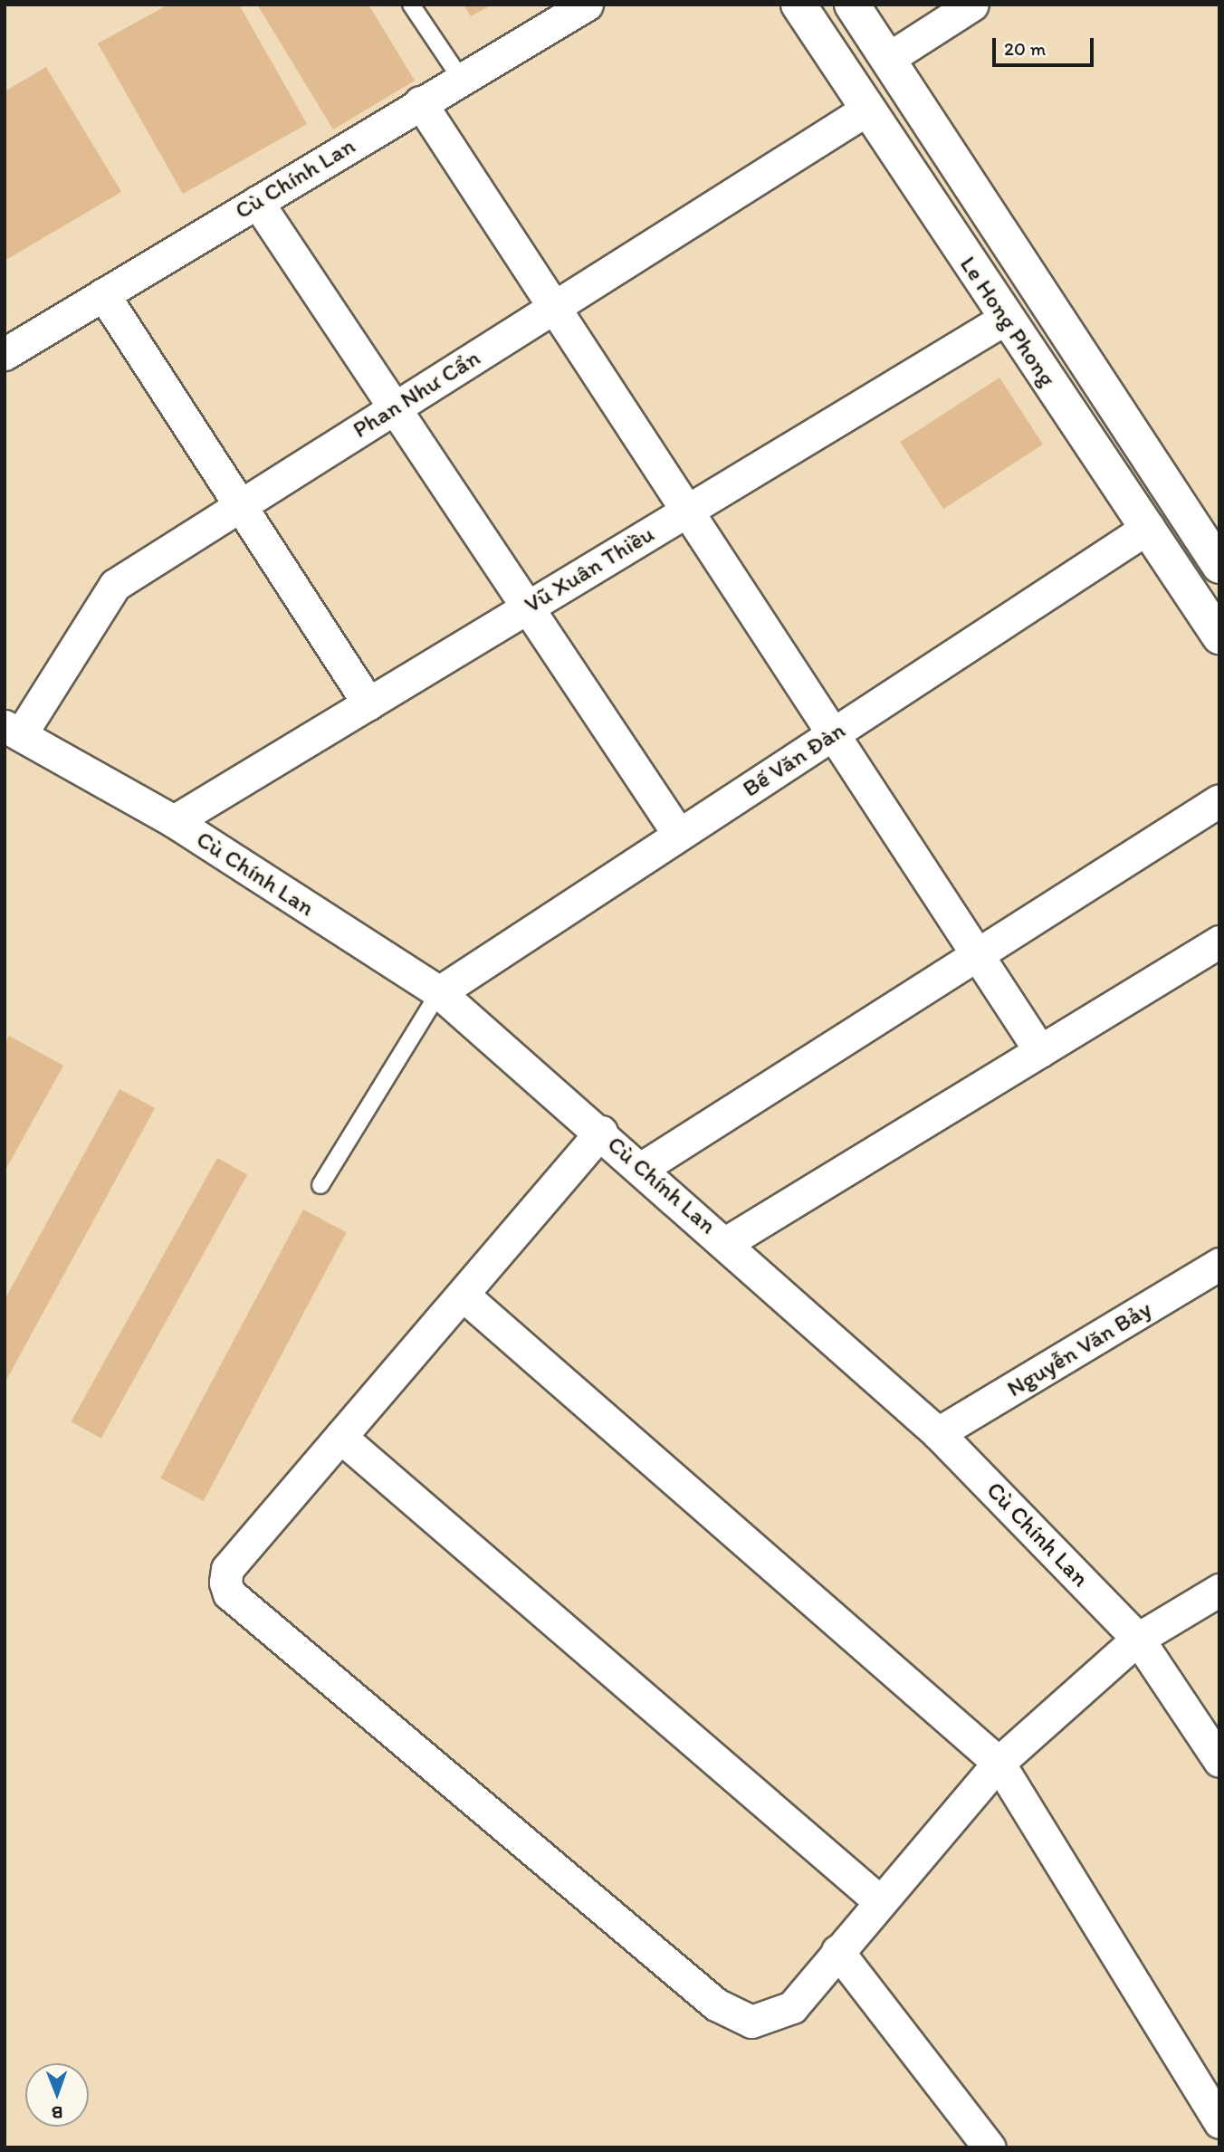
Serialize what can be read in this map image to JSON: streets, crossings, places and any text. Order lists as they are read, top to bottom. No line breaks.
{"streets":{"main road":["Le Hong Phong"],"street":["Cù Chính Lan","Phan Như Cẩn","Vũ Xuân Thiều","Bế Văn Đàn","Nguyễn Văn Bảy"]},"crossings":[["Cù Chính Lan","Phan Như Cẩn"],["Cù Chính Lan","Vũ Xuân Thiều"],["Cù Chính Lan","Bế Văn Đàn"],["Cù Chính Lan","Nguyễn Văn Bảy"],["Le Hong Phong","Phan Như Cẩn"],["Le Hong Phong","Vũ Xuân Thiều"],["Le Hong Phong","Bế Văn Đàn"]],"scale_bar":"20 m","north":"bottom"}
